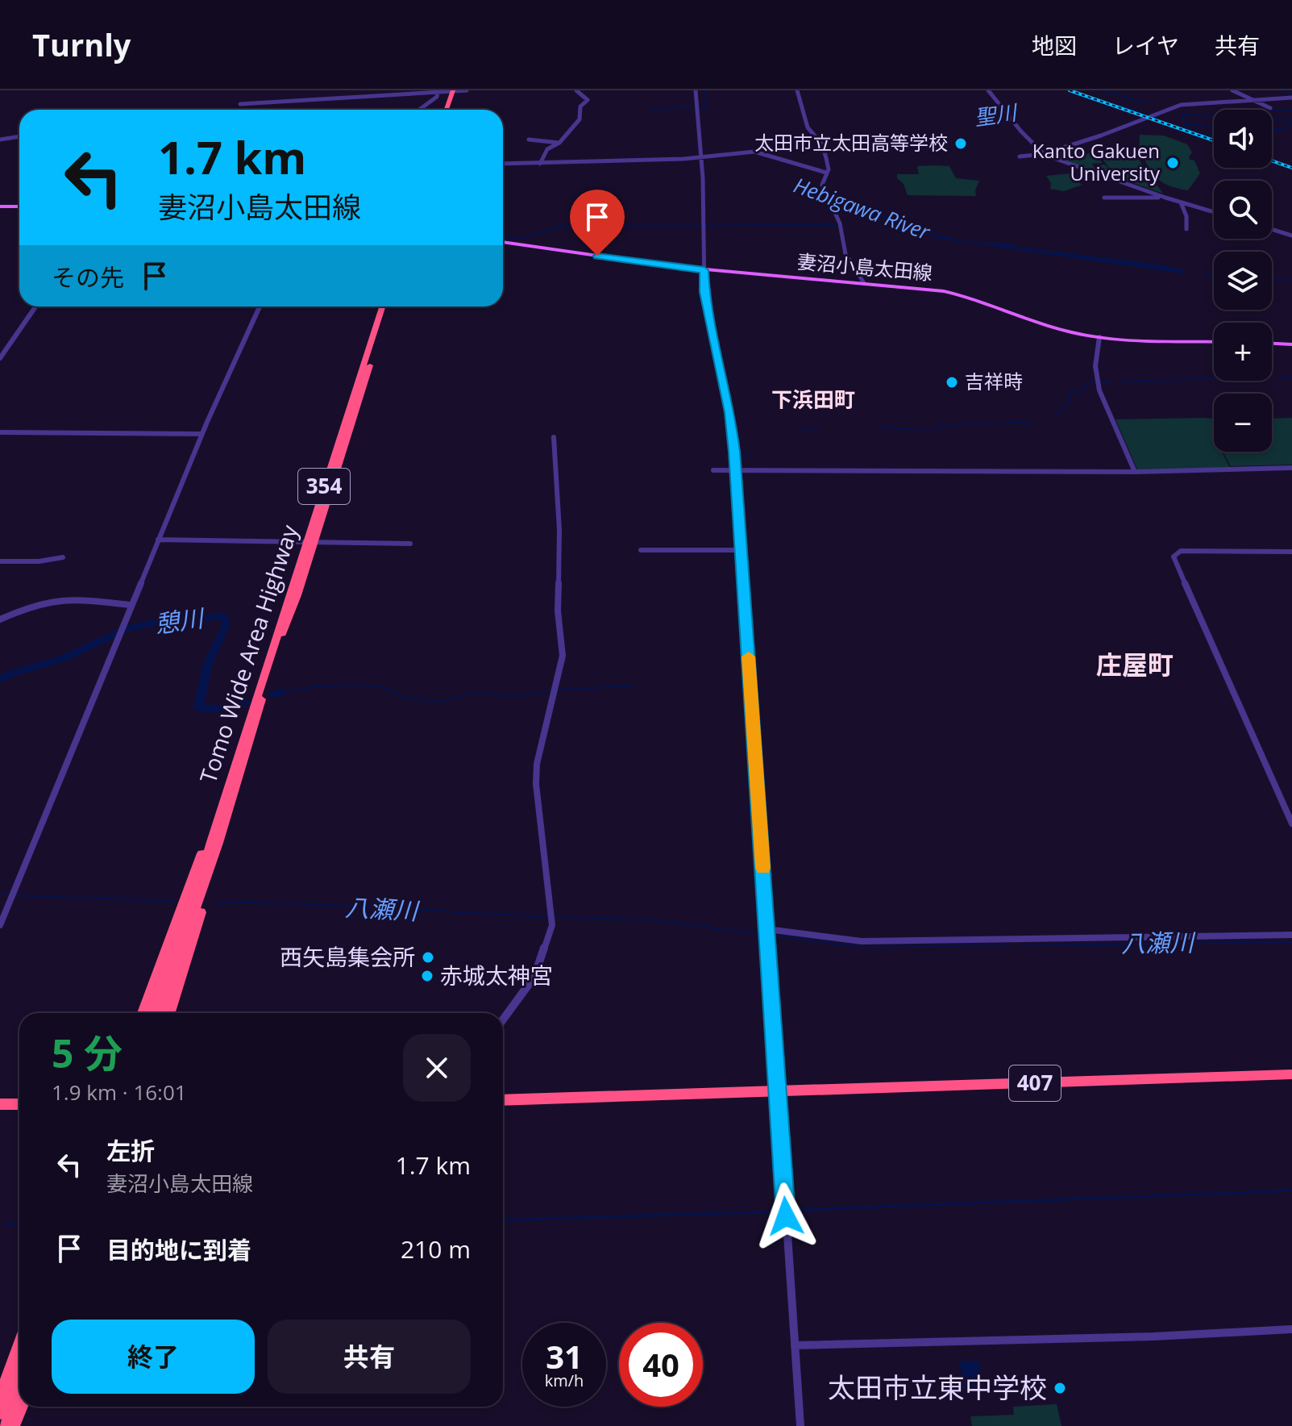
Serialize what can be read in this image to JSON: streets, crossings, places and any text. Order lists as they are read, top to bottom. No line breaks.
{"streets":{"highway":["354","Tomo Wide Area Highway","407"],"main road":["妻沼小島太田線"]},"crossings":[["354","Tomo Wide Area Highway"]],"districts":["下浜田町","庄屋町"],"water":["聖川","Hebigawa River","憩川","八瀬川"],"places":["太田市立太田高等学校","Kanto Gakuen University","吉祥時","西矢島集会所","赤城太神宮","太田市立東中学校"],"page":{"header":"Turnly","nav":["地図","レイヤ","共有"],"map_buttons":["+","−"],"turn":["1.7 km","妻沼小島太田線"],"then":"その先","heading":["5 分","1.9 km · 16:01"],"list":[{"name":"左折","note":"妻沼小島太田線","value":"1.7 km"},{"name":"目的地に到着","value":"210 m"}],"buttons":["終了","共有"],"speed":"31 km/h","limit":"40"}}
